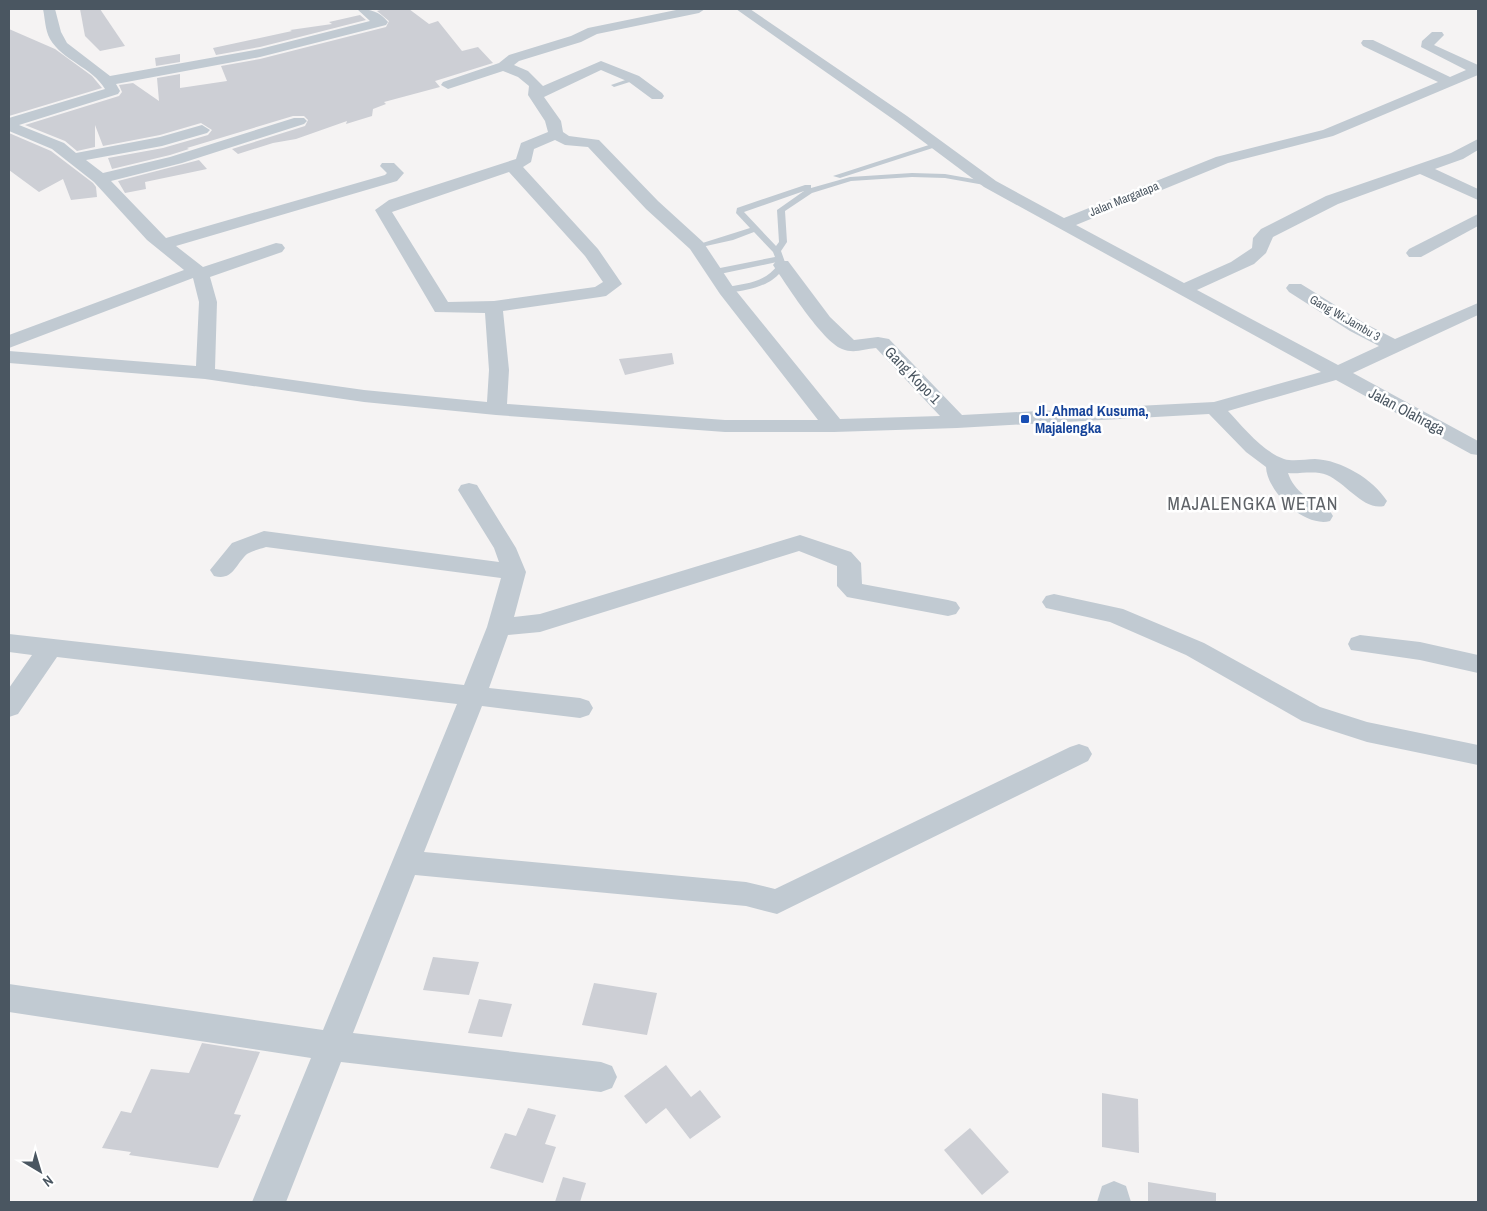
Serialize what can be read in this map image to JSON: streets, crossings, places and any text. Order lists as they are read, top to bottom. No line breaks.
{"streets":{"street":["Jalan Margatapa","Gang Wr.Jambu 3","Gang Kopo 1","Jalan Olahraga"]},"crossings":[["Jalan Margatapa","Jalan Olahraga"]],"districts":["MAJALENGKA WETAN"],"places":{"transit":["Jl. Ahmad Kusuma, Majalengka"]},"north":"bottom right"}
